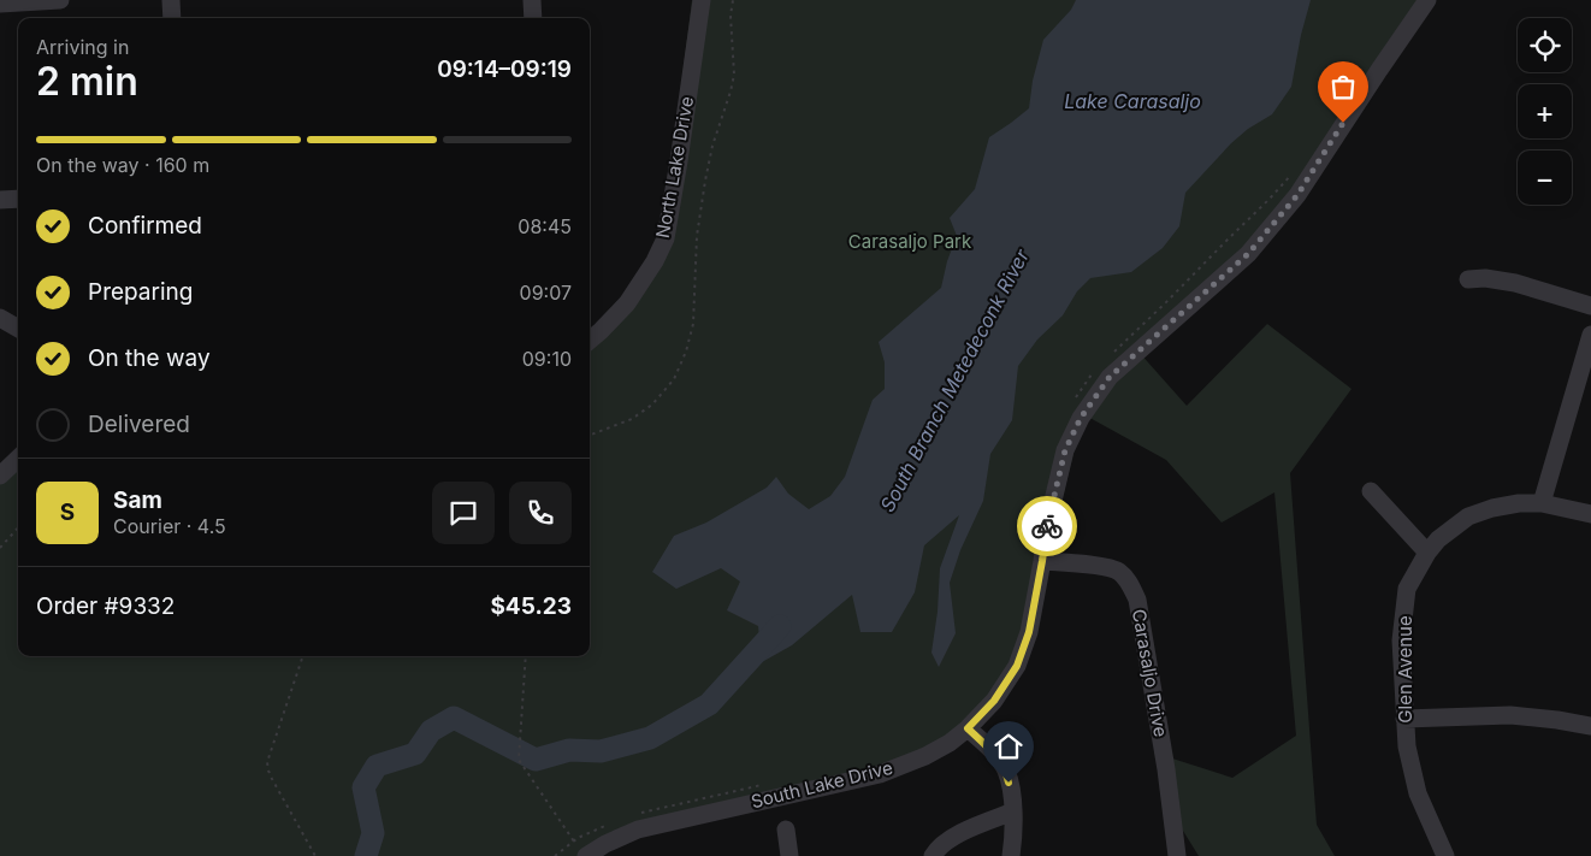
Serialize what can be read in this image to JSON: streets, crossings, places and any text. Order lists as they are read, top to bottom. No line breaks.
{"streets":{"street":["North Lake Drive","Glen Avenue","Carasaljo Drive","South Lake Drive"]},"crossings":[["Carasaljo Drive","South Lake Drive"]],"water":["Lake Carasaljo","South Branch Metedeconk River"],"parks":["Carasaljo Park"],"page":{"map_buttons":["+","−"],"heading":["2 min","Arriving in","09:14–09:19"],"panel":["Sam","Courier · 4.5","Order #9332","$45.23"],"bar":"On the way · 160 m","list":[["Confirmed","08:45"],["Preparing","09:07"],["On the way","09:10"],"Delivered"],"round":"S"}}
